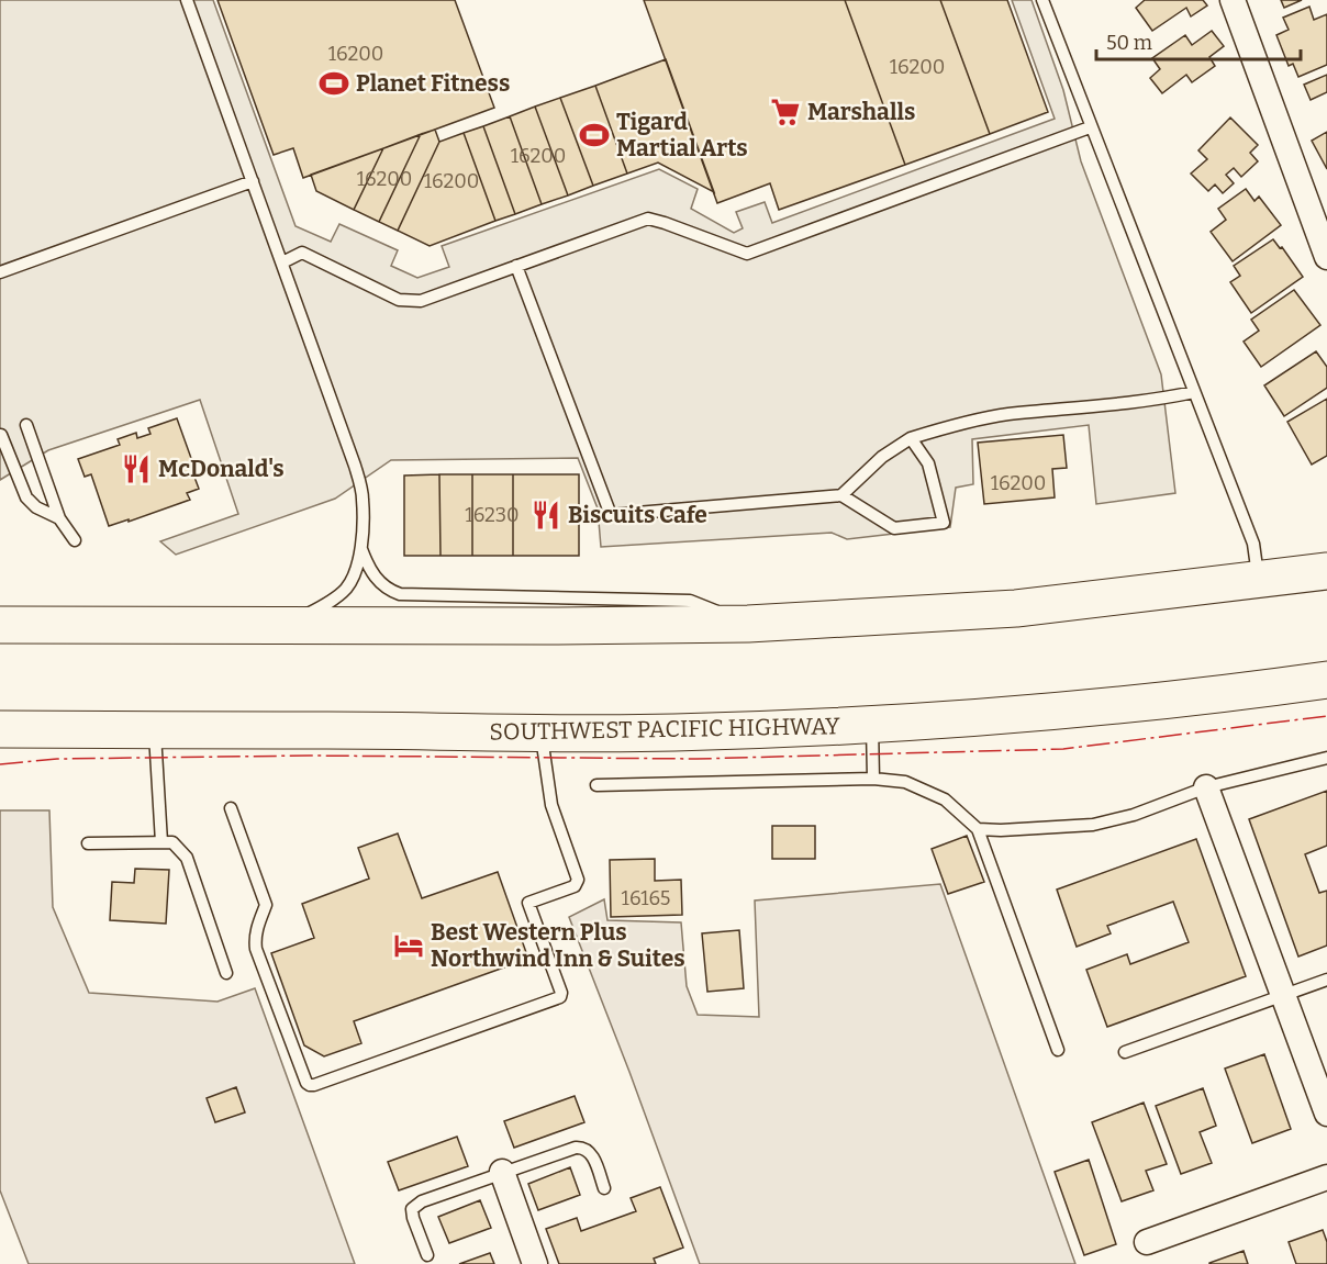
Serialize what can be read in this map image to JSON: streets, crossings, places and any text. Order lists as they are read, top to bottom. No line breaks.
{"streets":{"highway":["SOUTHWEST PACIFIC HIGHWAY"]},"places":{"sports":["Planet Fitness","Tigard Martial Arts"],"supermarket":["Marshalls"],"restaurant":["McDonald's","Biscuits Cafe"],"hotel":["Best Western Plus Northwind Inn & Suites"]},"house_numbers":["16200","16200","16200","16200","16200","16200","16230","16165"],"scale_bar":"50 m"}
